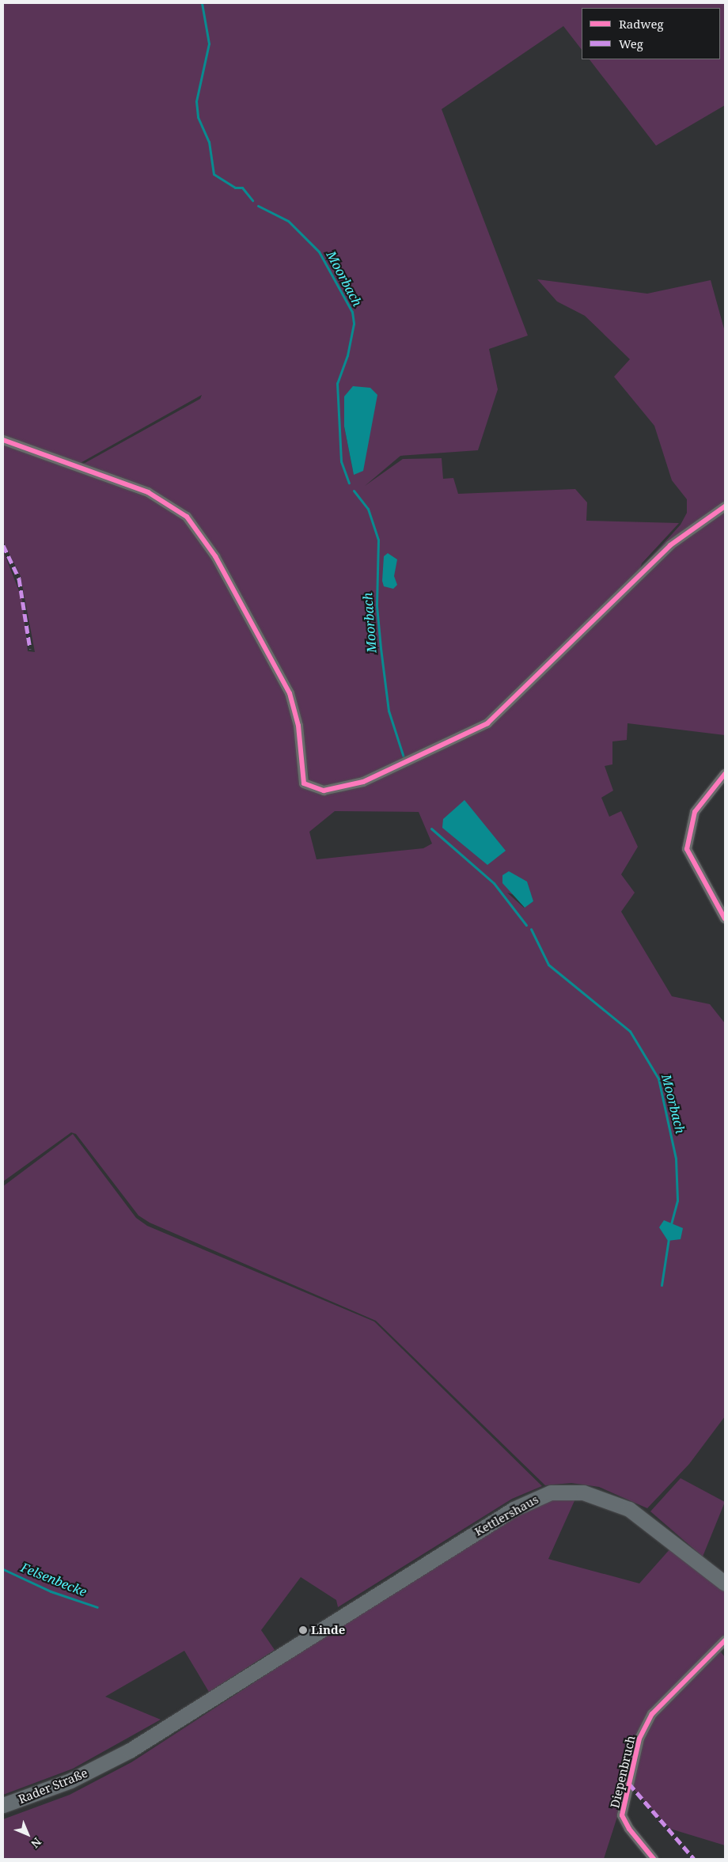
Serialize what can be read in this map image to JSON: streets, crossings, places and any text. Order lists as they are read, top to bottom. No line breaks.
{"streets":{"main road":["Kettlershaus","Rader Straße"],"street":["Diepenbruch"]},"crossings":[["Kettlershaus","Rader Straße"]],"water":["Moorbach","Felsenbecke"],"places":["Linde"],"legend":["Radweg","Weg"],"north":"bottom right"}
